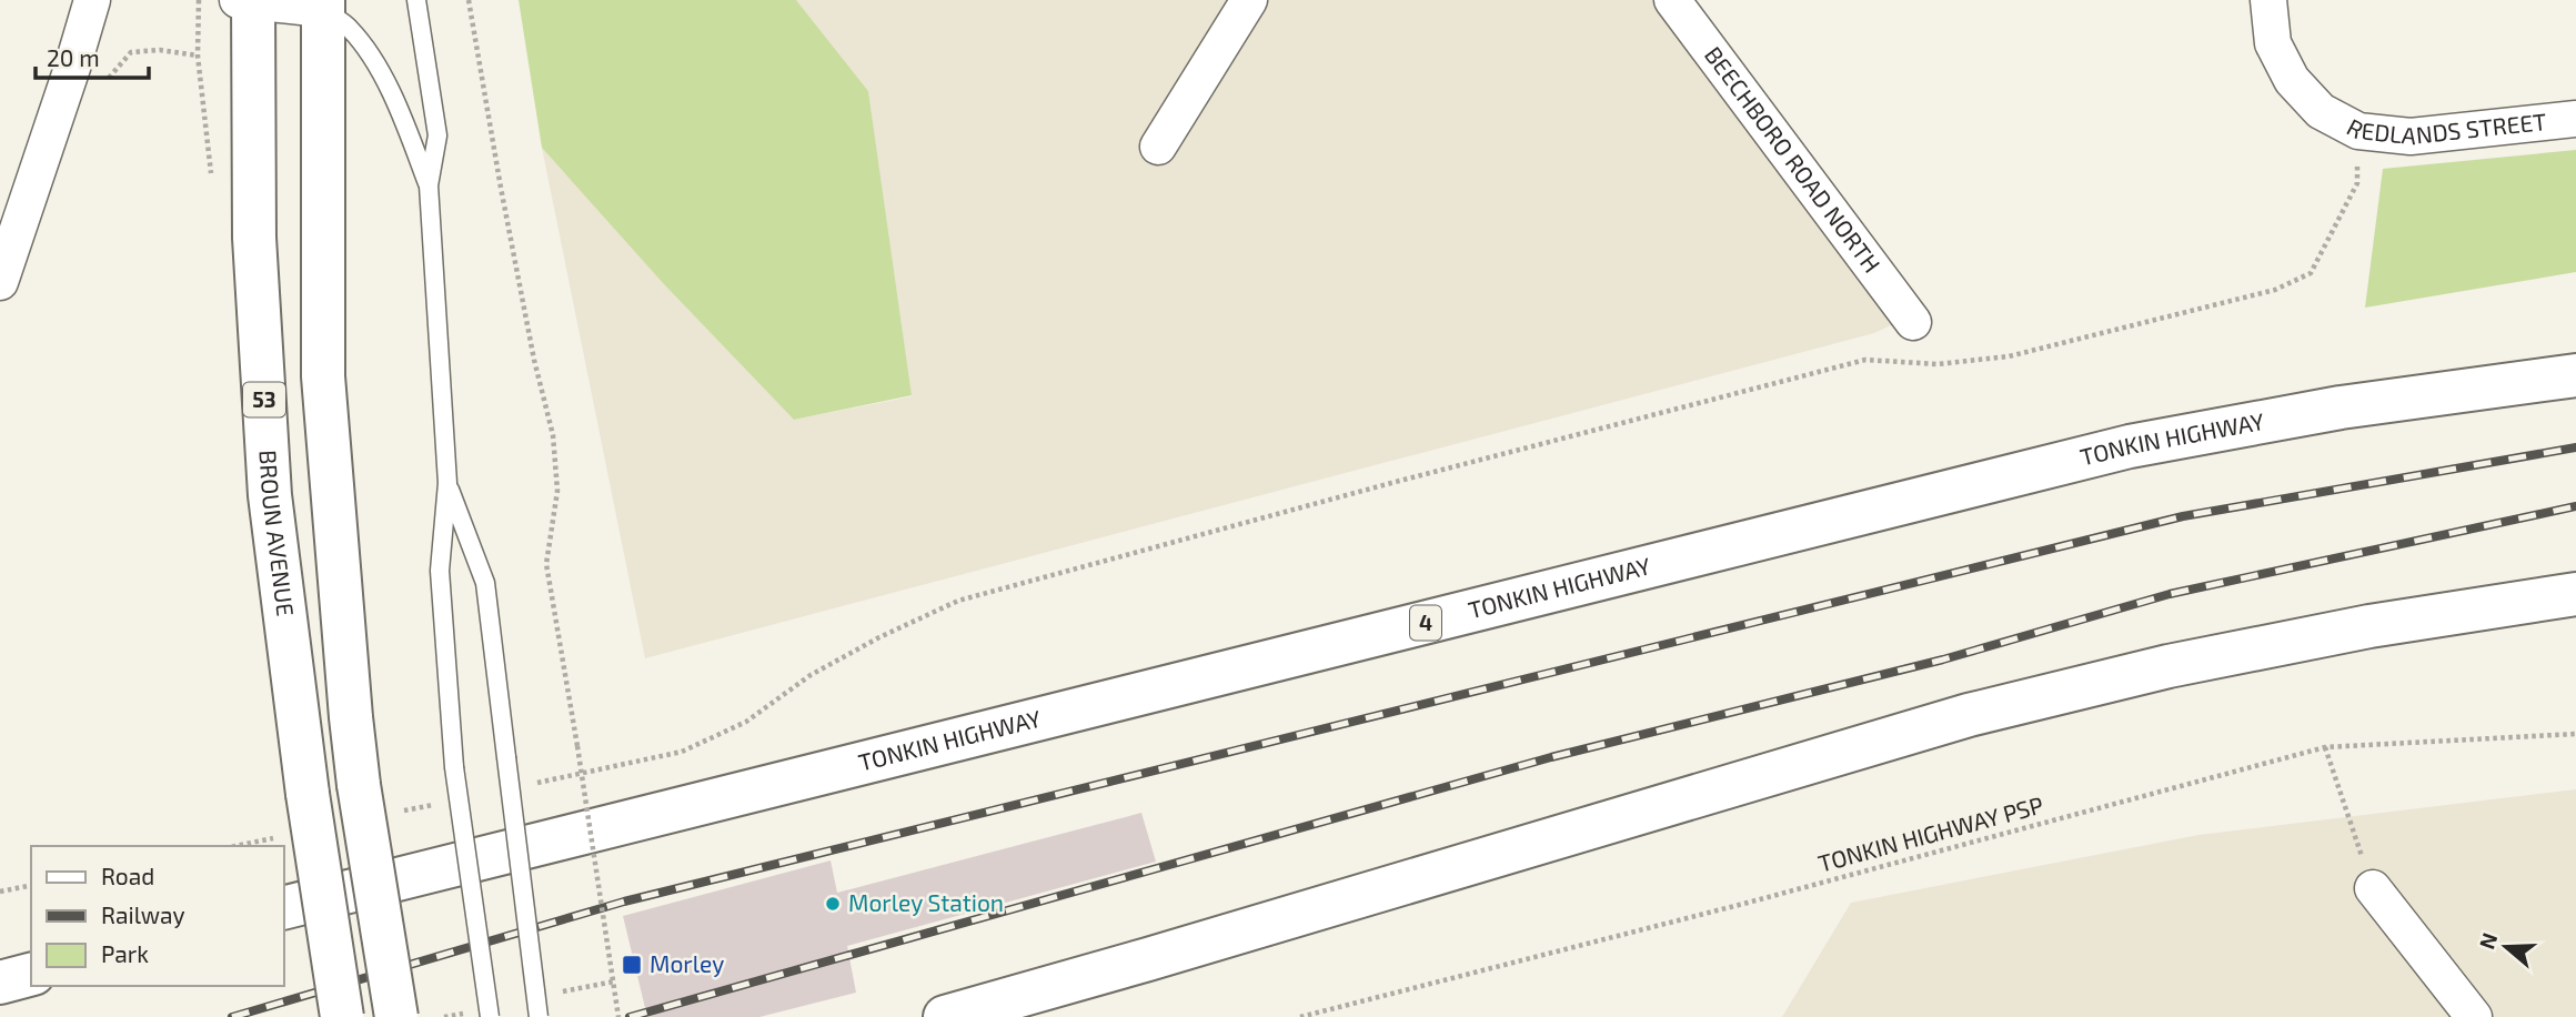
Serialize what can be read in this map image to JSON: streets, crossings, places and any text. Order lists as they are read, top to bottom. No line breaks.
{"streets":{"main road":["53","TONKIN HIGHWAY","BROUN AVENUE","4"],"street":["REDLANDS STREET","BEECHBORO ROAD NORTH"],"path":["TONKIN HIGHWAY PSP"]},"places":{"other":["Morley Station"],"transit":["Morley"]},"legend":["Road","Railway","Park"],"scale_bar":"20 m","north":"left"}
